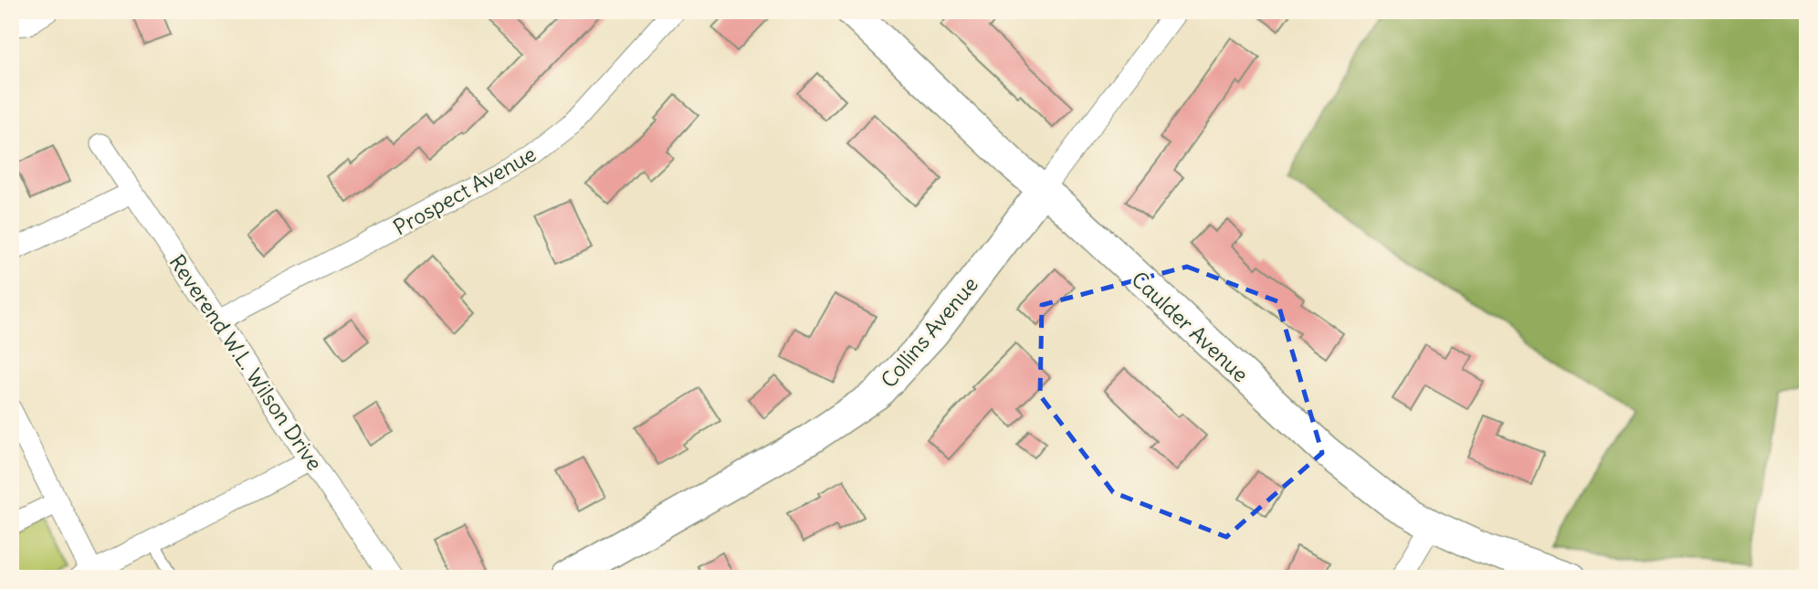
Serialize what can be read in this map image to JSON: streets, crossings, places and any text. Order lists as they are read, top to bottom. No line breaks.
{"streets":{"street":["Prospect Avenue","Caulder Avenue","Collins Avenue","Reverend W.L. Wilson Drive"]},"crossings":[["Prospect Avenue","Reverend W.L. Wilson Drive"],["Caulder Avenue","Collins Avenue"]]}
